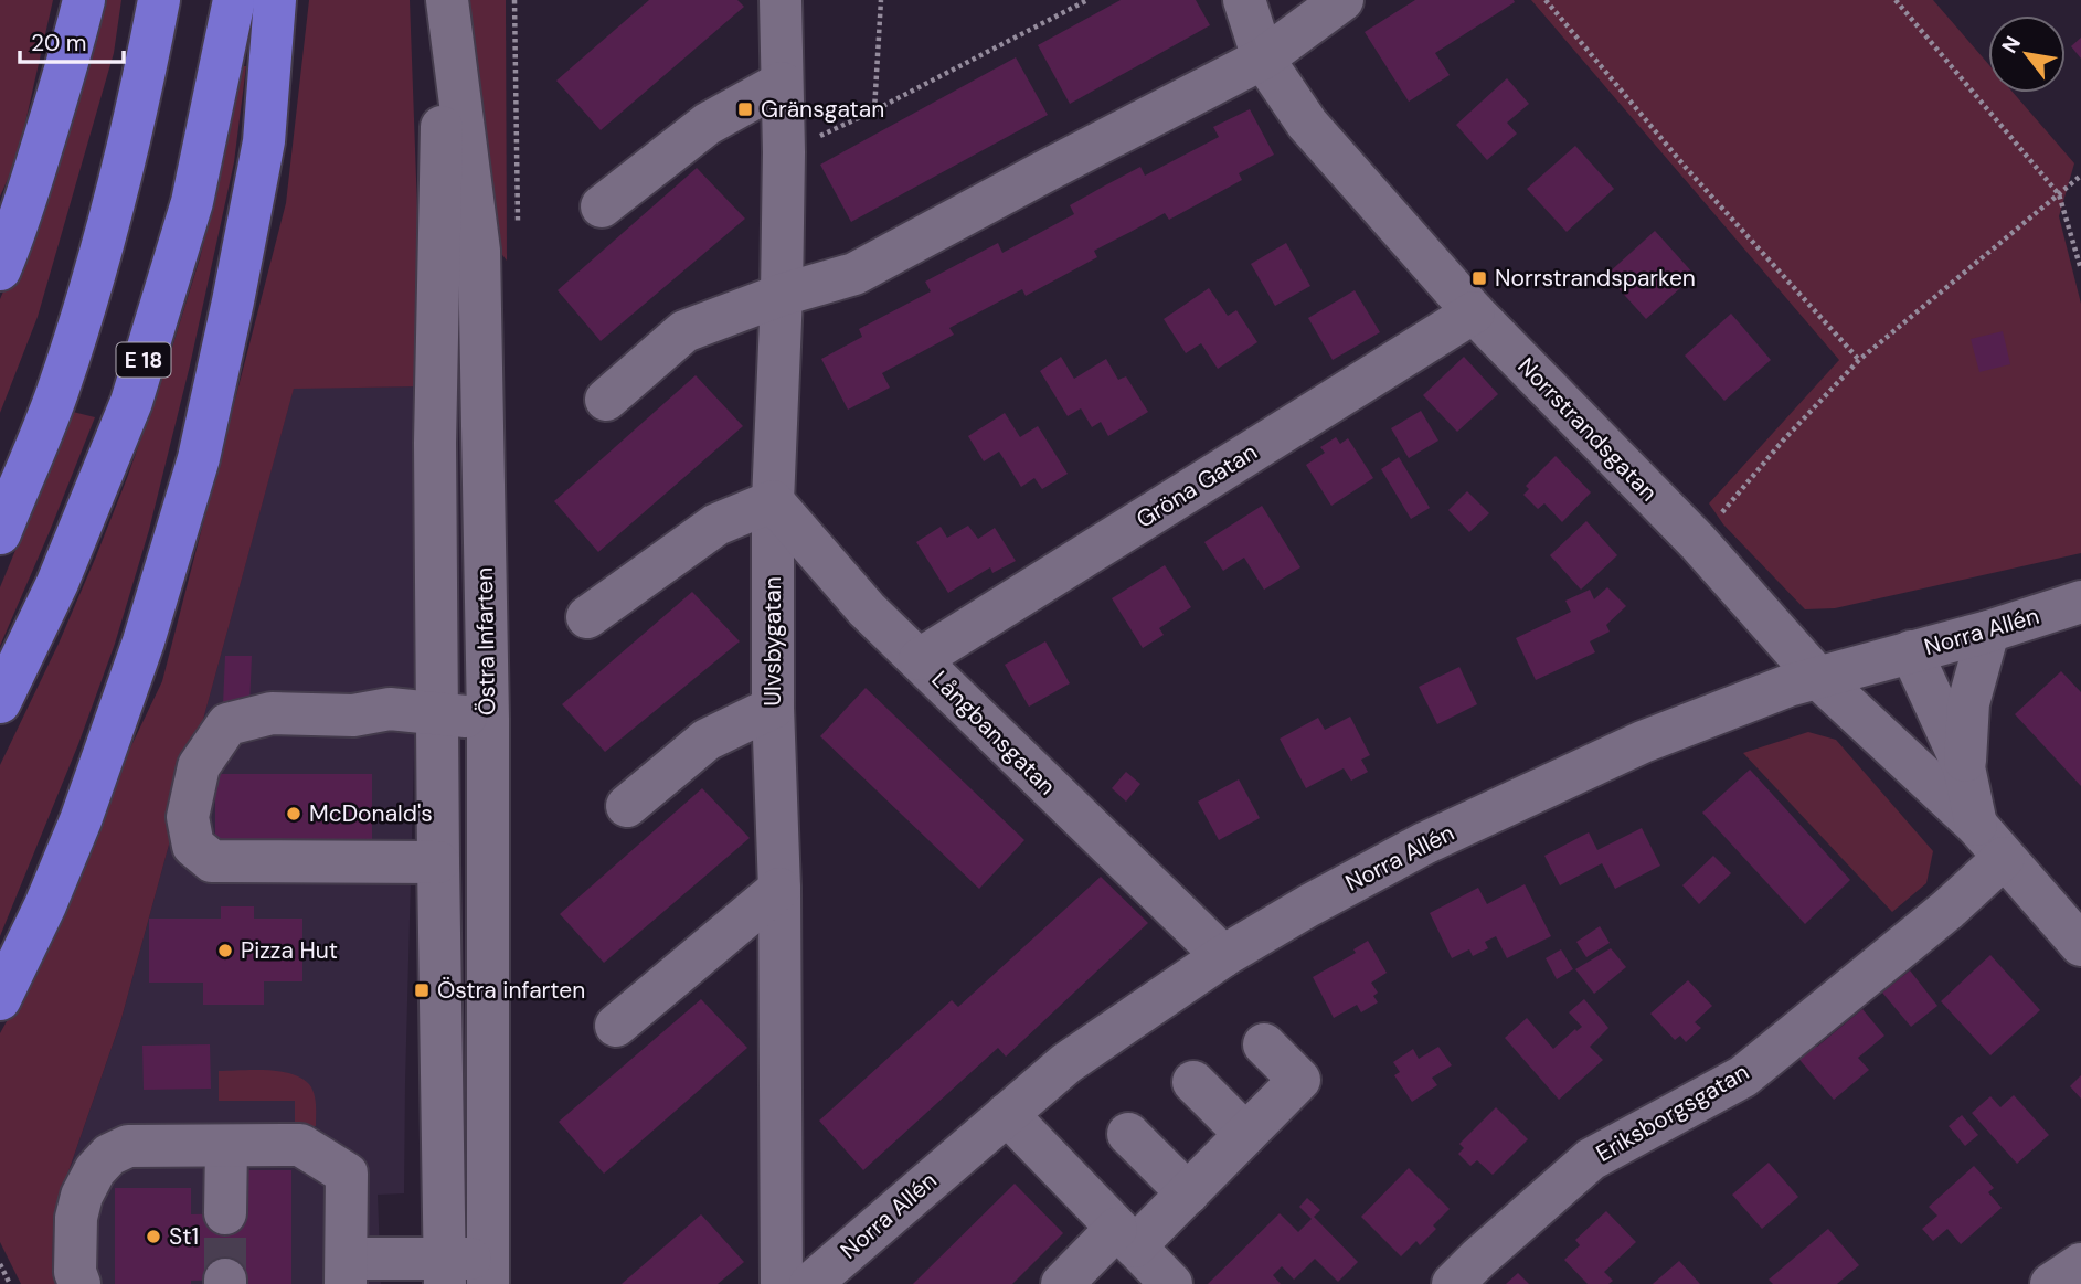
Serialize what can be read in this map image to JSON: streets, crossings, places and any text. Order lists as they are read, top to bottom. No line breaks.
{"streets":{"highway":["E 18"],"street":["Norrstrandsgatan","Gröna Gatan","Norra Allén","Östra Infarten","Ulvsbygatan","Långbansgatan","Eriksborgsgatan"]},"crossings":[["Norrstrandsgatan","Gröna Gatan"],["Norrstrandsgatan","Norra Allén"],["Norrstrandsgatan","Eriksborgsgatan"],["Gröna Gatan","Långbansgatan"],["Norra Allén","Långbansgatan"],["Ulvsbygatan","Långbansgatan"]],"places":{"transit":["Gränsgatan","Norrstrandsparken","Östra infarten"],"other":["McDonald's","Pizza Hut","St1"]},"scale_bar":"20 m","north":"top left"}
